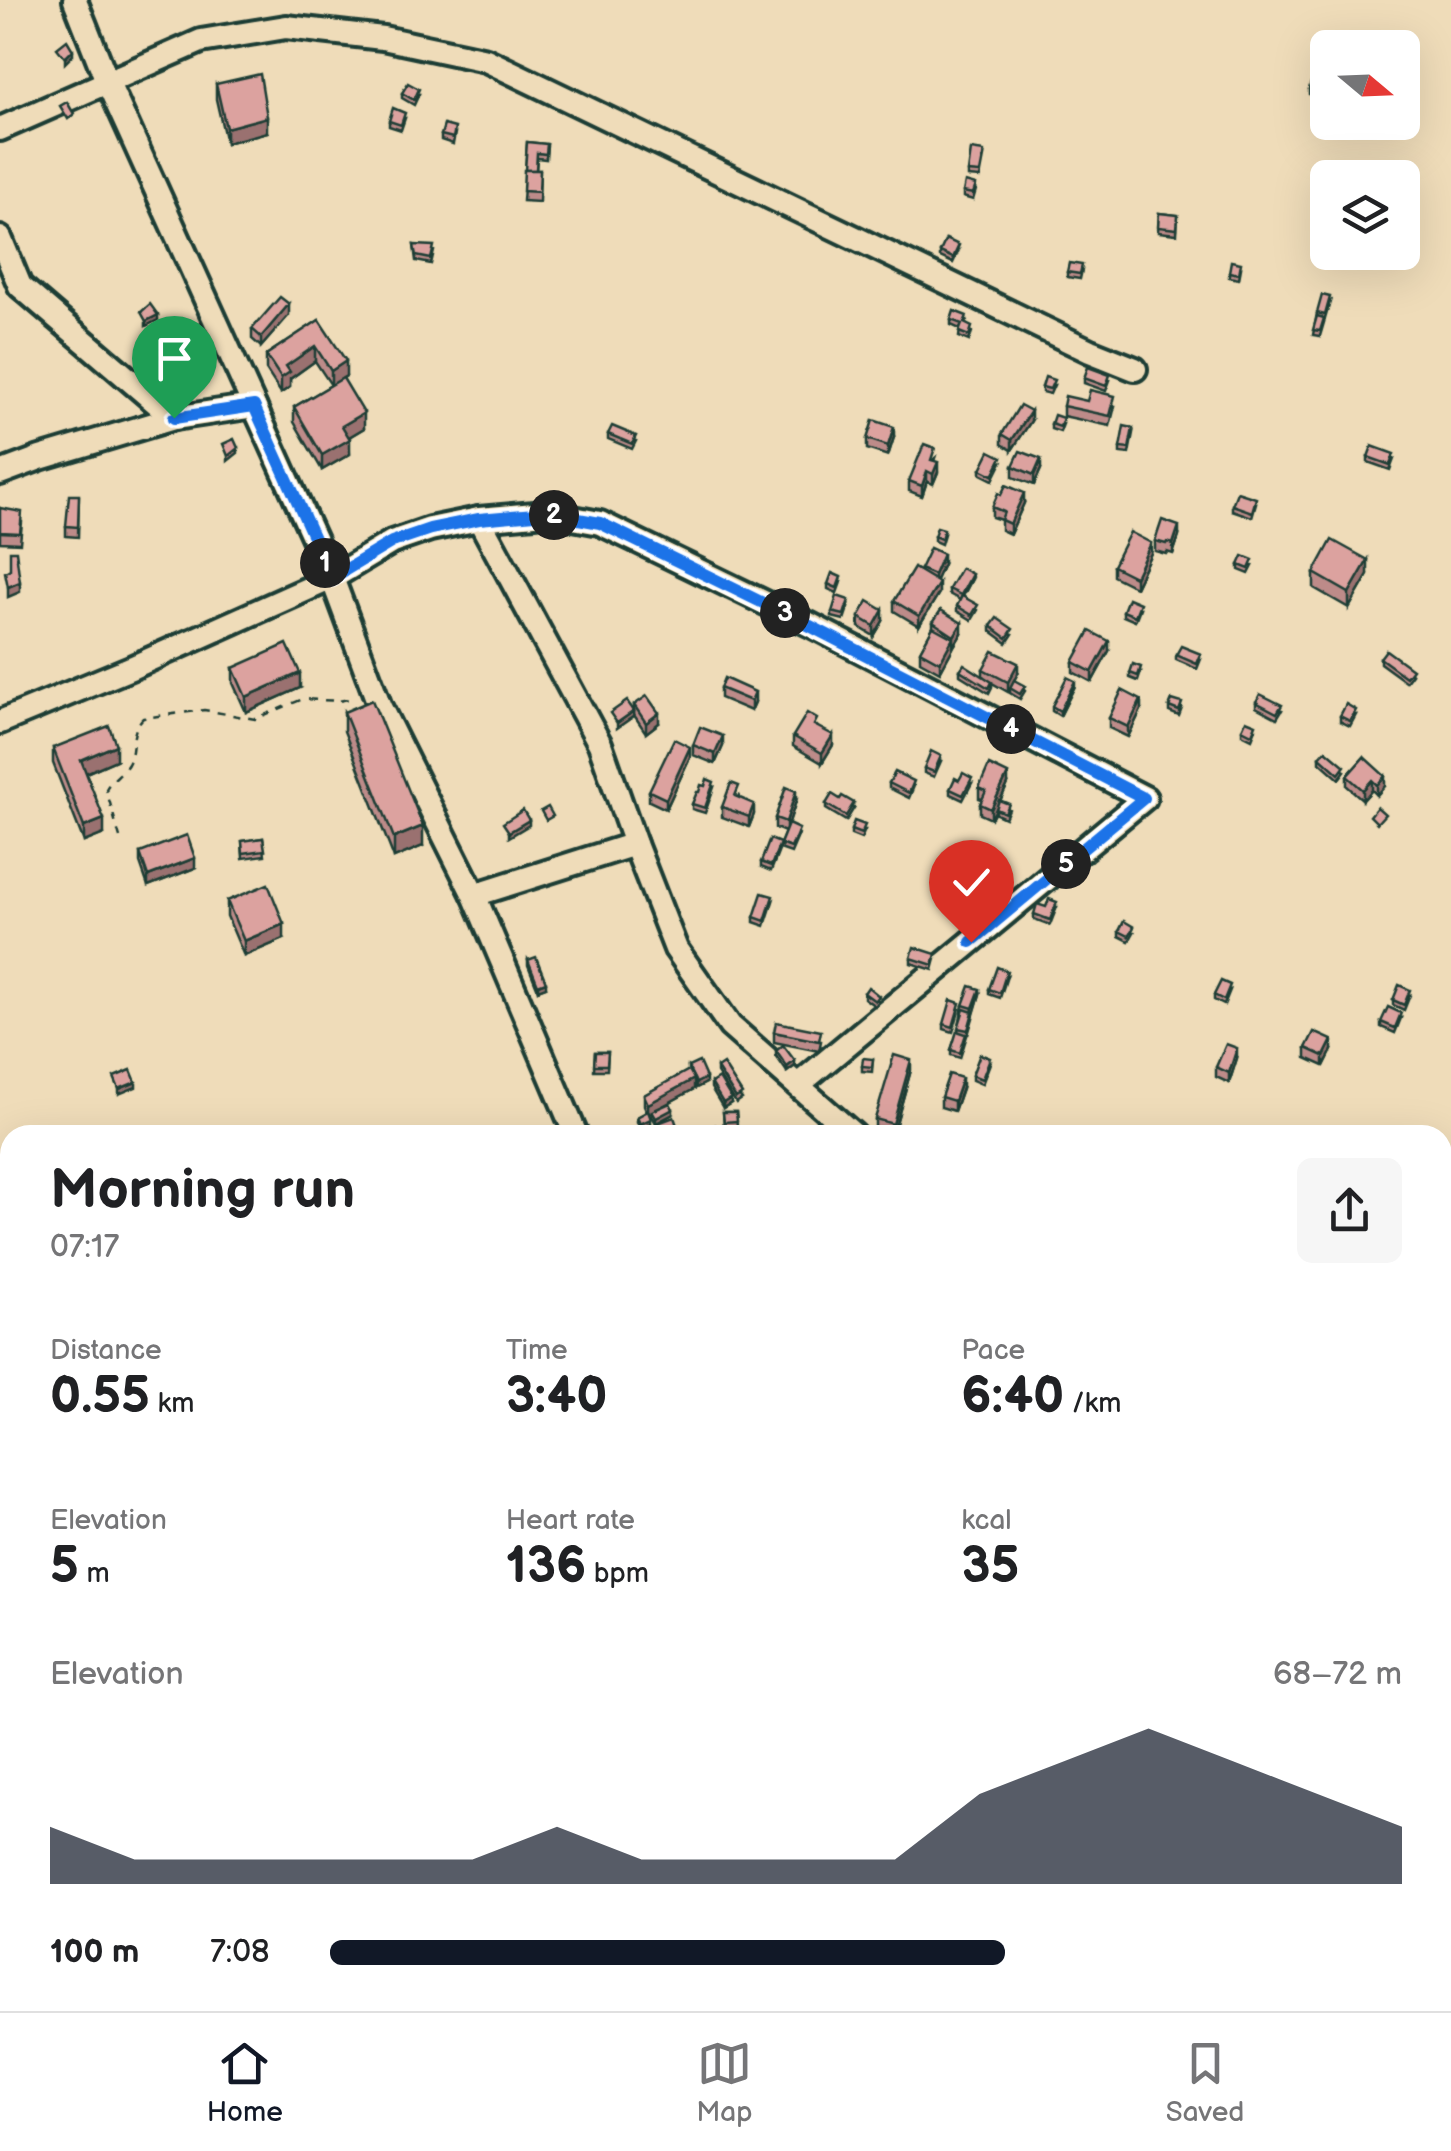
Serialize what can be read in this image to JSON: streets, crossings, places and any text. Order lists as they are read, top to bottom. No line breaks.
{"north":"right","page":{"pins":["2","1","3","4","5"],"heading":["Morning run","07:17"],"stats":[["Distance","0.55 km"],["Time","3:40"],["Pace","6:40 /km"],["Elevation","5 m"],["Heart rate","136 bpm"],["kcal","35"]],"chart":["Elevation","68–72 m"],"list":[{"name":"100 m","note":"7:08"}],"tabs":["Home","Map","Saved"]}}
